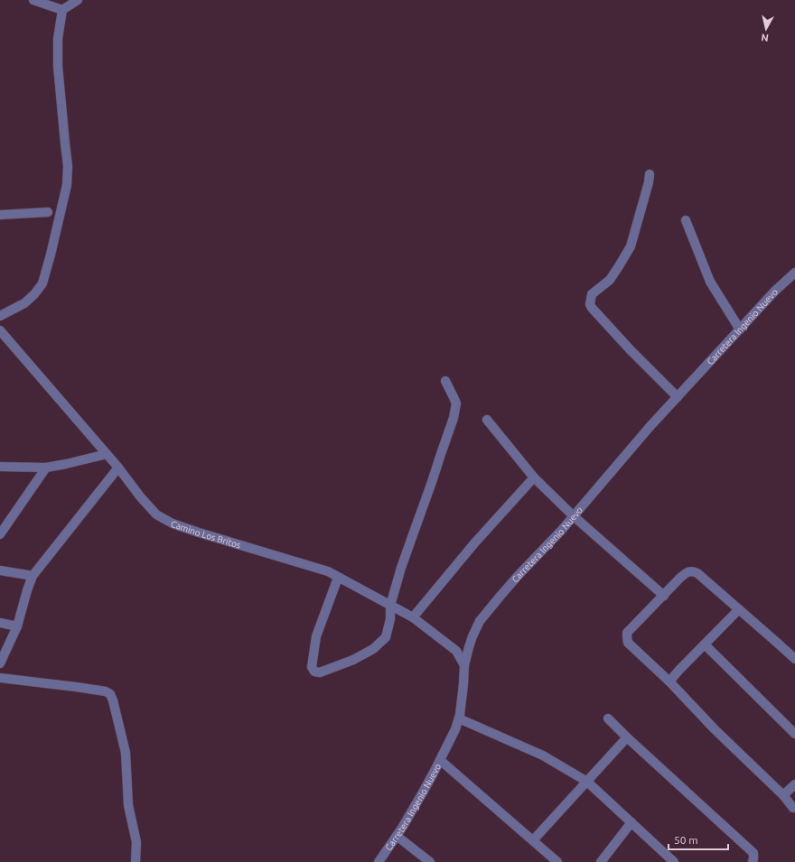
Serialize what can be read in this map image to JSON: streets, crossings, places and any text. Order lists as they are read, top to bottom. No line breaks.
{"streets":{"street":["Carretera Ingenio Nuevo","Camino Los Britos"]},"crossings":[["Carretera Ingenio Nuevo","Camino Los Britos"]],"scale_bar":"50 m","north":"bottom"}
